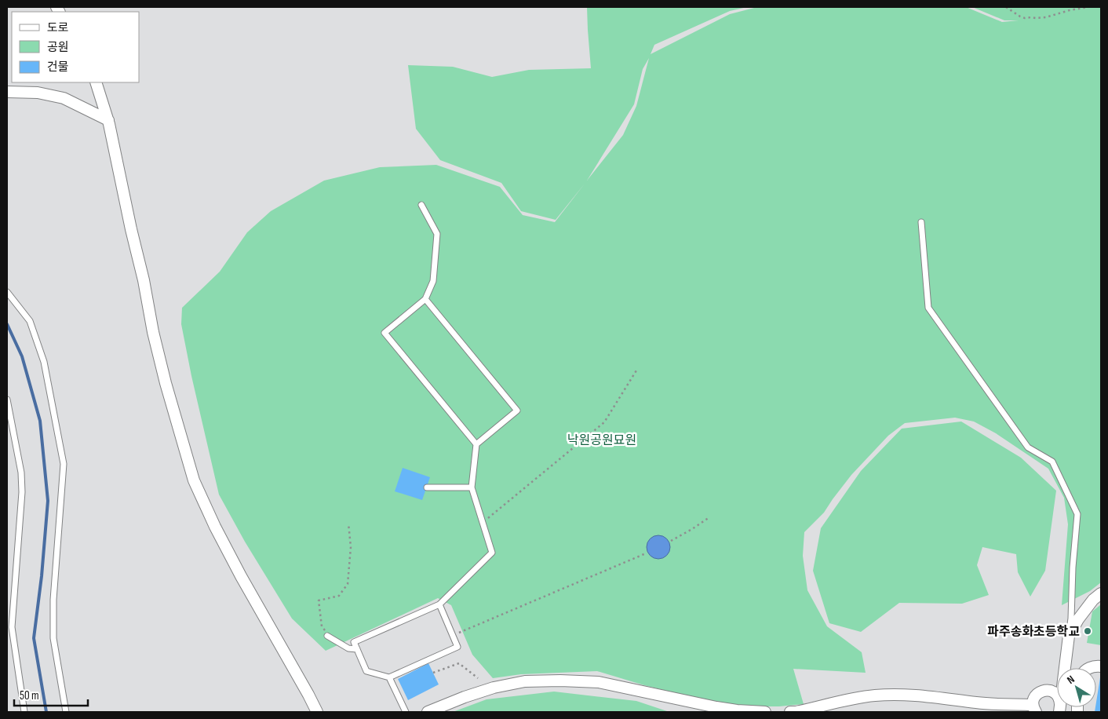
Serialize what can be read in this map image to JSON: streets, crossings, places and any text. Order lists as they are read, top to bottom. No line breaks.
{"parks":["낙원공원묘원"],"places":["파주송화초등학교"],"legend":["도로","공원","건물"],"scale_bar":"50 m","north":"top left"}
